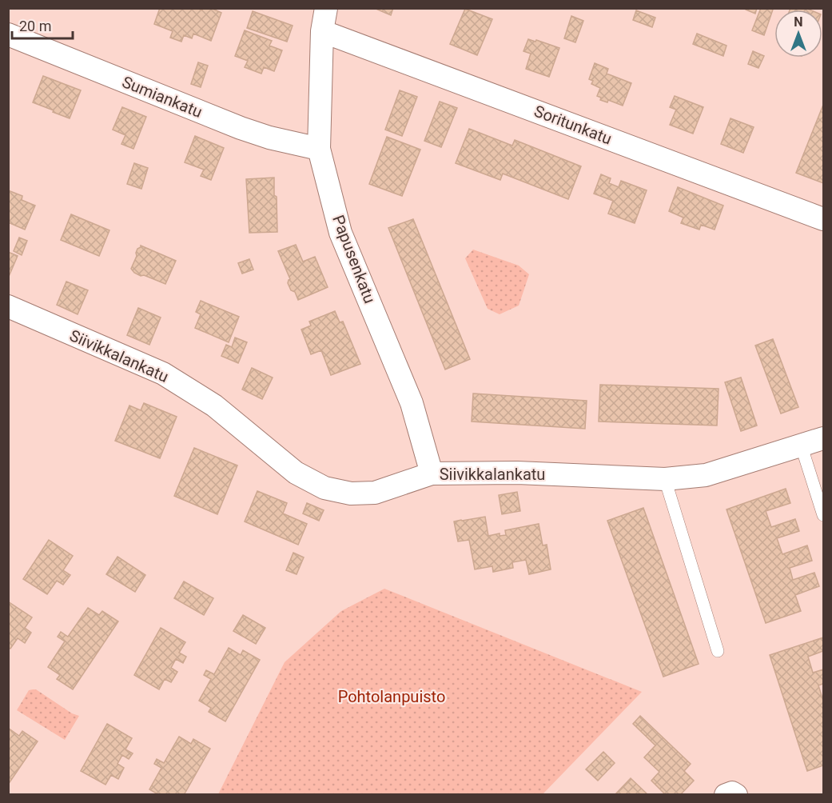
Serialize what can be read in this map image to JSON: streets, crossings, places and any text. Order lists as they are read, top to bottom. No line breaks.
{"streets":{"street":["Sumiankatu","Soritunkatu","Papusenkatu","Siivikkalankatu"]},"crossings":[["Sumiankatu","Papusenkatu"],["Soritunkatu","Papusenkatu"],["Papusenkatu","Siivikkalankatu"]],"parks":["Pohtolanpuisto"],"scale_bar":"20 m","north":"top"}
